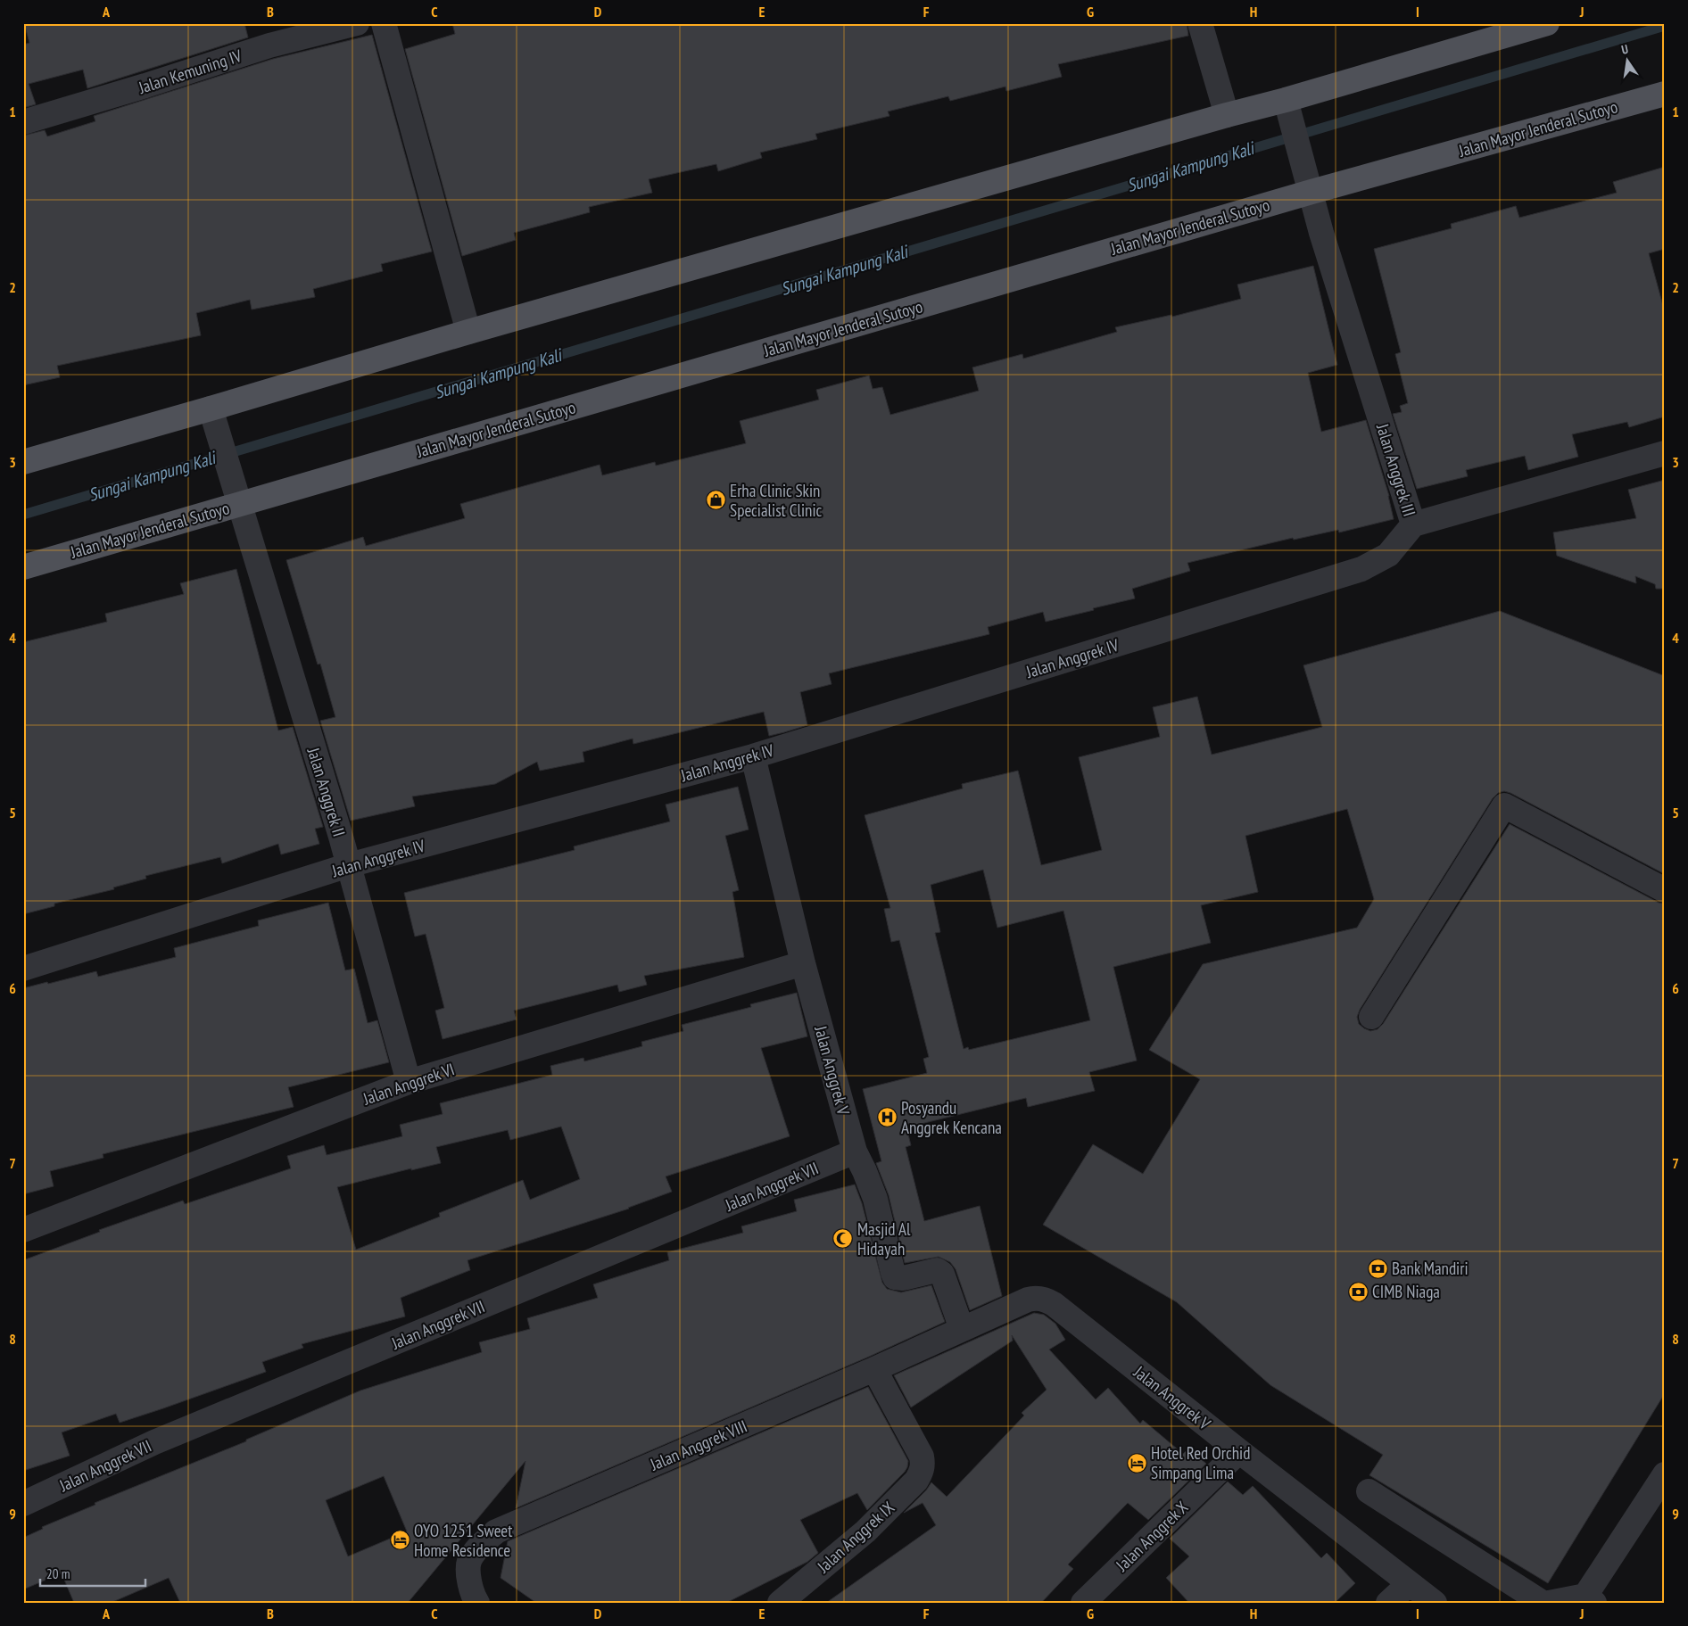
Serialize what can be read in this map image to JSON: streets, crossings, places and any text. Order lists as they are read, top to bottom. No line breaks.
{"streets":{"main road":["Jalan Mayor Jenderal Sutoyo"],"street":["Jalan Kemuning IV","Jalan Anggrek III","Jalan Anggrek IV","Jalan Anggrek II","Jalan Anggrek V","Jalan Anggrek VI","Jalan Anggrek VII","Jalan Anggrek VIII","Jalan Anggrek X","Jalan Anggrek IX"]},"crossings":[["Jalan Mayor Jenderal Sutoyo","Jalan Anggrek III"],["Jalan Mayor Jenderal Sutoyo","Jalan Anggrek II"],["Jalan Anggrek III","Jalan Anggrek IV"],["Jalan Anggrek IV","Jalan Anggrek II"],["Jalan Anggrek IV","Jalan Anggrek V"],["Jalan Anggrek II","Jalan Anggrek VI"],["Jalan Anggrek V","Jalan Anggrek VI"],["Jalan Anggrek V","Jalan Anggrek VII"],["Jalan Anggrek V","Jalan Anggrek VIII"],["Jalan Anggrek V","Jalan Anggrek X"],["Jalan Anggrek V","Jalan Anggrek IX"],["Jalan Anggrek VIII","Jalan Anggrek IX"]],"water":["Sungai Kampung Kali"],"places":{"shop":["Erha Clinic Skin Specialist Clinic"],"hospital":["Posyandu Anggrek Kencana"],"mosque":["Masjid Al Hidayah"],"bank":["Bank Mandiri","CIMB Niaga"],"hotel":["Hotel Red Orchid Simpang Lima","OYO 1251 Sweet Home Residence"]},"scale_bar":"20 m","north":"top","grid":{"columns":["A","B","C","D","E","F","G","H","I","J"],"rows":["1","2","3","4","5","6","7","8","9"]}}
